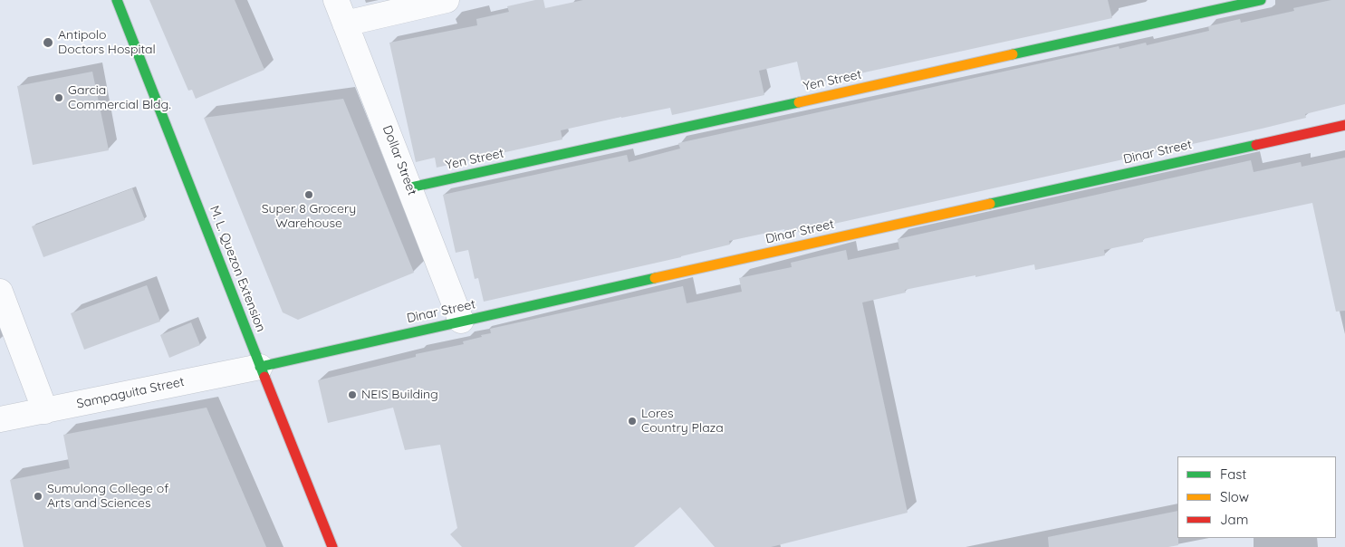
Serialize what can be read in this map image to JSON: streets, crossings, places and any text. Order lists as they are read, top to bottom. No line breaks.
{"streets":{"street":["Yen Street","Dinar Street","Dollar Street","M. L. Quezon Extension","Sampaguita Street"]},"crossings":[["Yen Street","Dollar Street"],["Dinar Street","Dollar Street"],["Dinar Street","M. L. Quezon Extension"],["Dinar Street","Sampaguita Street"],["M. L. Quezon Extension","Sampaguita Street"]],"places":["Antipolo Doctors Hospital","Garcia Commercial Bldg.","Super 8 Grocery Warehouse","NEIS Building","Lores Country Plaza","Sumulong College of Arts and Sciences"],"legend":["Fast","Slow","Jam"]}
